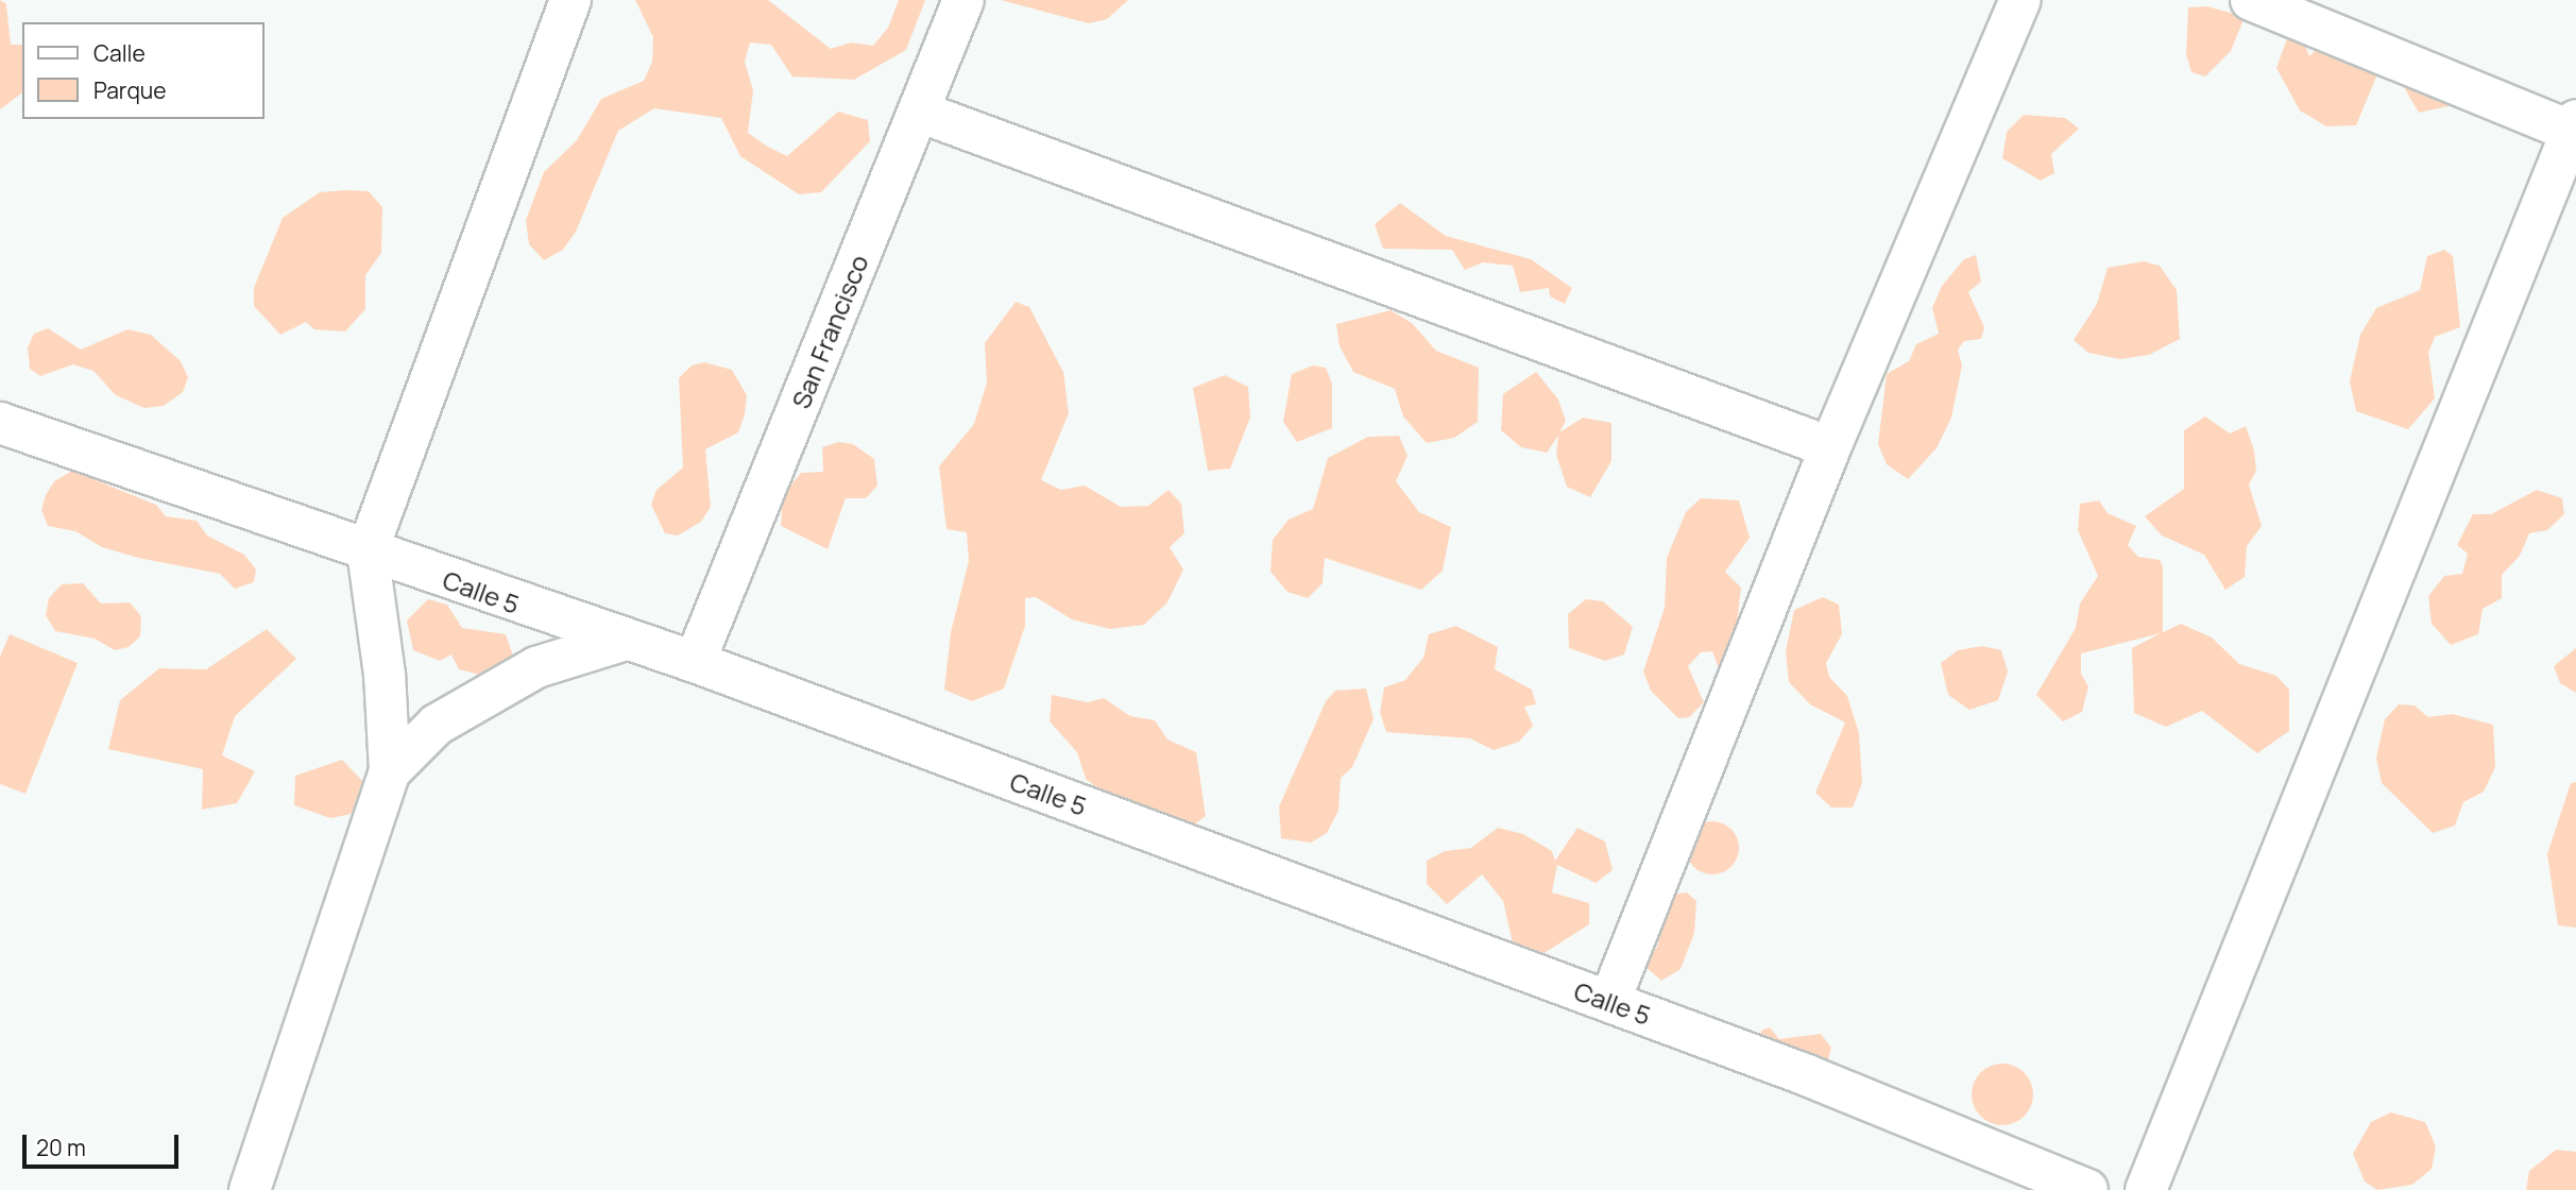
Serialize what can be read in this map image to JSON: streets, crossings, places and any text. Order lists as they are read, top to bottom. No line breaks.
{"streets":{"street":["San Francisco","Calle 5"]},"crossings":[["San Francisco","Calle 5"]],"legend":["Calle","Parque"],"scale_bar":"20 m"}
